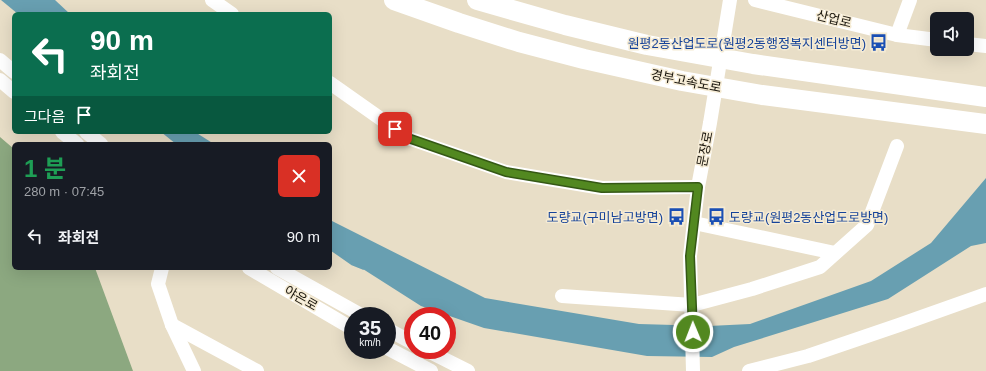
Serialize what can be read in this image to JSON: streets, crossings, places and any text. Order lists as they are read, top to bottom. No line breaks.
{"streets":{"highway":["경부고속도로"],"street":["산업로","문장로","야은로"]},"places":{"bus stop":["원평2동산업도로(원평2동행정복지센터방면)","도량교(구미남고방면)","도량교(원평2동산업도로방면)"]},"page":{"turn":["90 m","좌회전"],"then":"그다음","heading":["1 분","280 m · 07:45"],"list":[{"name":"좌회전","value":"90 m"}],"speed":"35 km/h","limit":"40"}}
